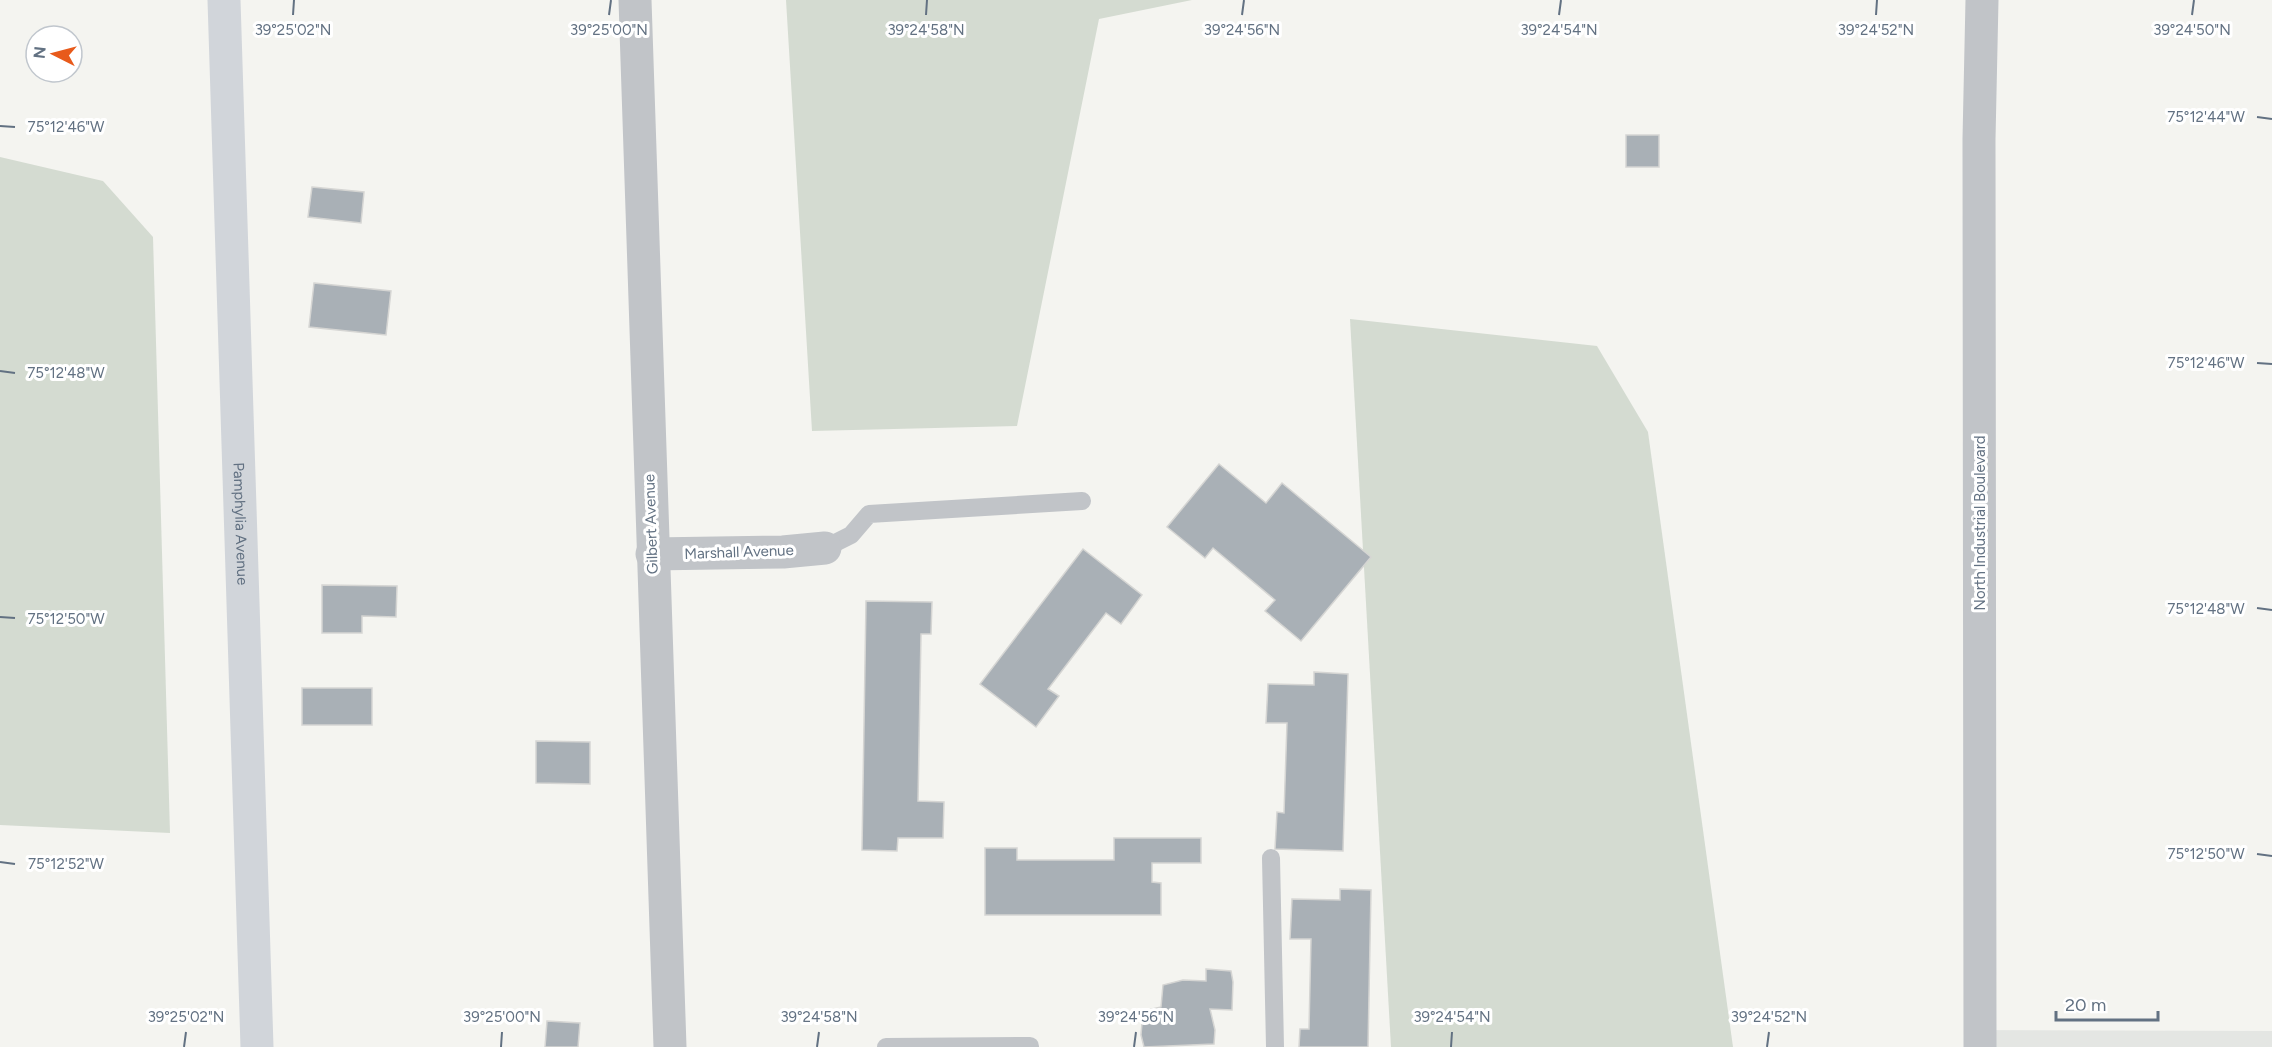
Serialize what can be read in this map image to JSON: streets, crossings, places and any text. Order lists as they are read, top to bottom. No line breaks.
{"streets":{"street":["Pamphylia Avenue","North Industrial Boulevard","Gilbert Avenue","Marshall Avenue"]},"crossings":[["Gilbert Avenue","Marshall Avenue"]],"scale_bar":"20 m","north":"left","coordinates":["39°25'02\"N","39°25'00\"N","39°24'58\"N","39°24'56\"N","39°24'54\"N","39°24'52\"N","39°24'50\"N","75°12'44\"W","75°12'46\"W","75°12'48\"W","75°12'50\"W","75°12'52\"W"]}
